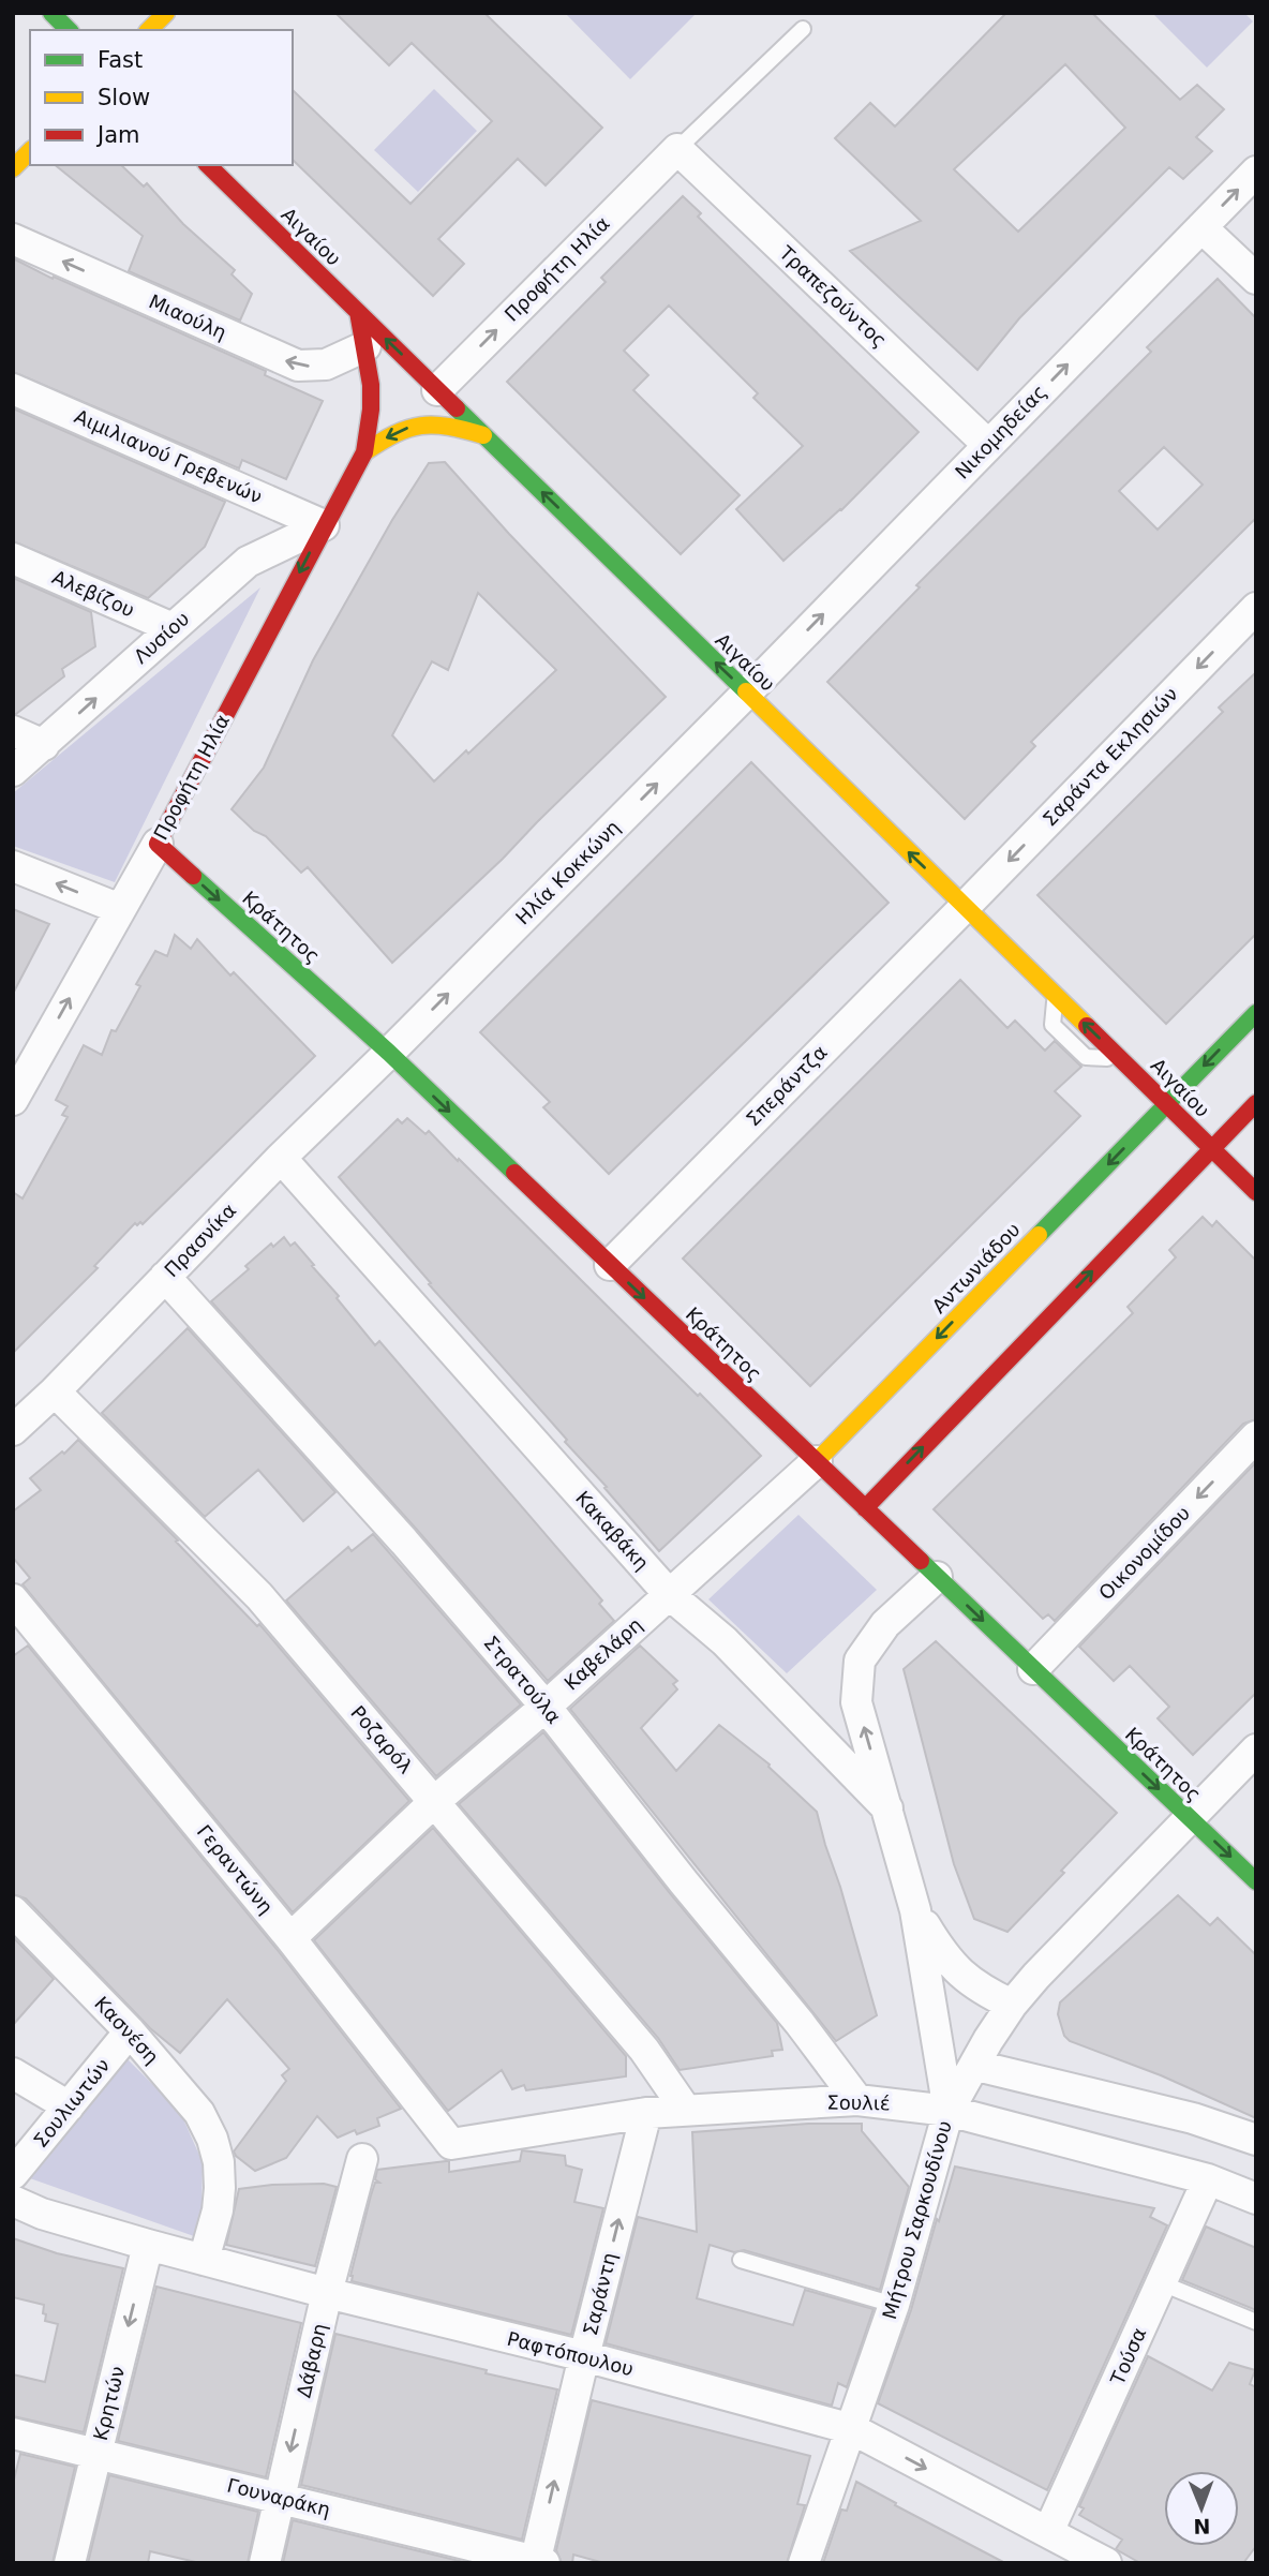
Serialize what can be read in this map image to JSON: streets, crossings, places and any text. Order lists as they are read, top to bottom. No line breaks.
{"streets":{"street":["Αιγαίου","Προφήτη Ηλία","Τραπεζούντος","Μιαούλη","Νικομηδείας","Αιμιλιανού Γρεβενών","Αλεβίζου","Λυσίου","Σαράντα Εκλησιών","Ηλία Κοκκώνη","Κράτητος","Σπεράντζα","Πρασνίκα","Αντωνιάδου","Κακαβάκη","Οικονομίδου","Καβελάρη","Στρατούλα","Ροζαρόλ","Γεραντώνη","Κασνέση","Σουλιωτών","Σουλιέ","Μήτρου Σαρκουδίνου","Σαράντη","Ραφτόπουλου","Τούσα","Δάβαρη","Κρητών","Γουναράκη"]},"crossings":[["Αιγαίου","Προφήτη Ηλία"],["Αιγαίου","Νικομηδείας"],["Αιγαίου","Σαράντα Εκλησιών"],["Αιγαίου","Ηλία Κοκκώνη"],["Αιγαίου","Σπεράντζα"],["Αιγαίου","Αντωνιάδου"],["Προφήτη Ηλία","Τραπεζούντος"],["Προφήτη Ηλία","Μιαούλη"],["Προφήτη Ηλία","Αιμιλιανού Γρεβενών"],["Προφήτη Ηλία","Λυσίου"],["Προφήτη Ηλία","Κράτητος"],["Τραπεζούντος","Νικομηδείας"],["Νικομηδείας","Ηλία Κοκκώνη"],["Αιμιλιανού Γρεβενών","Λυσίου"],["Αλεβίζου","Λυσίου"],["Σαράντα Εκλησιών","Σπεράντζα"],["Ηλία Κοκκώνη","Κράτητος"],["Ηλία Κοκκώνη","Πρασνίκα"],["Κράτητος","Σπεράντζα"],["Κράτητος","Πρασνίκα"],["Κράτητος","Αντωνιάδου"],["Κράτητος","Οικονομίδου"],["Κράτητος","Καβελάρη"],["Κράτητος","Μήτρου Σαρκουδίνου"],["Πρασνίκα","Κακαβάκη"],["Πρασνίκα","Στρατούλα"],["Πρασνίκα","Ροζαρόλ"],["Αντωνιάδου","Καβελάρη"],["Κακαβάκη","Καβελάρη"],["Κακαβάκη","Σουλιέ"],["Κακαβάκη","Μήτρου Σαρκουδίνου"],["Καβελάρη","Στρατούλα"],["Καβελάρη","Ροζαρόλ"],["Καβελάρη","Γεραντώνη"],["Στρατούλα","Σουλιέ"],["Ροζαρόλ","Σουλιέ"],["Γεραντώνη","Σουλιέ"],["Κασνέση","Σουλιωτών"],["Κασνέση","Ραφτόπουλου"],["Σουλιέ","Μήτρου Σαρκουδίνου"],["Σουλιέ","Σαράντη"],["Σουλιέ","Τούσα"],["Μήτρου Σαρκουδίνου","Ραφτόπουλου"],["Σαράντη","Ραφτόπουλου"],["Σαράντη","Γουναράκη"],["Ραφτόπουλου","Τούσα"],["Ραφτόπουλου","Δάβαρη"],["Ραφτόπουλου","Κρητών"],["Δάβαρη","Γουναράκη"],["Κρητών","Γουναράκη"]],"one_way":["Αιγαίου","Μιαούλη","Νικομηδείας","Λυσίου","Σαράντα Εκλησιών","Ηλία Κοκκώνη","Κράτητος","Σαράντη","Δάβαρη","Κρητών"],"legend":["Fast","Slow","Jam"],"north":"bottom"}
